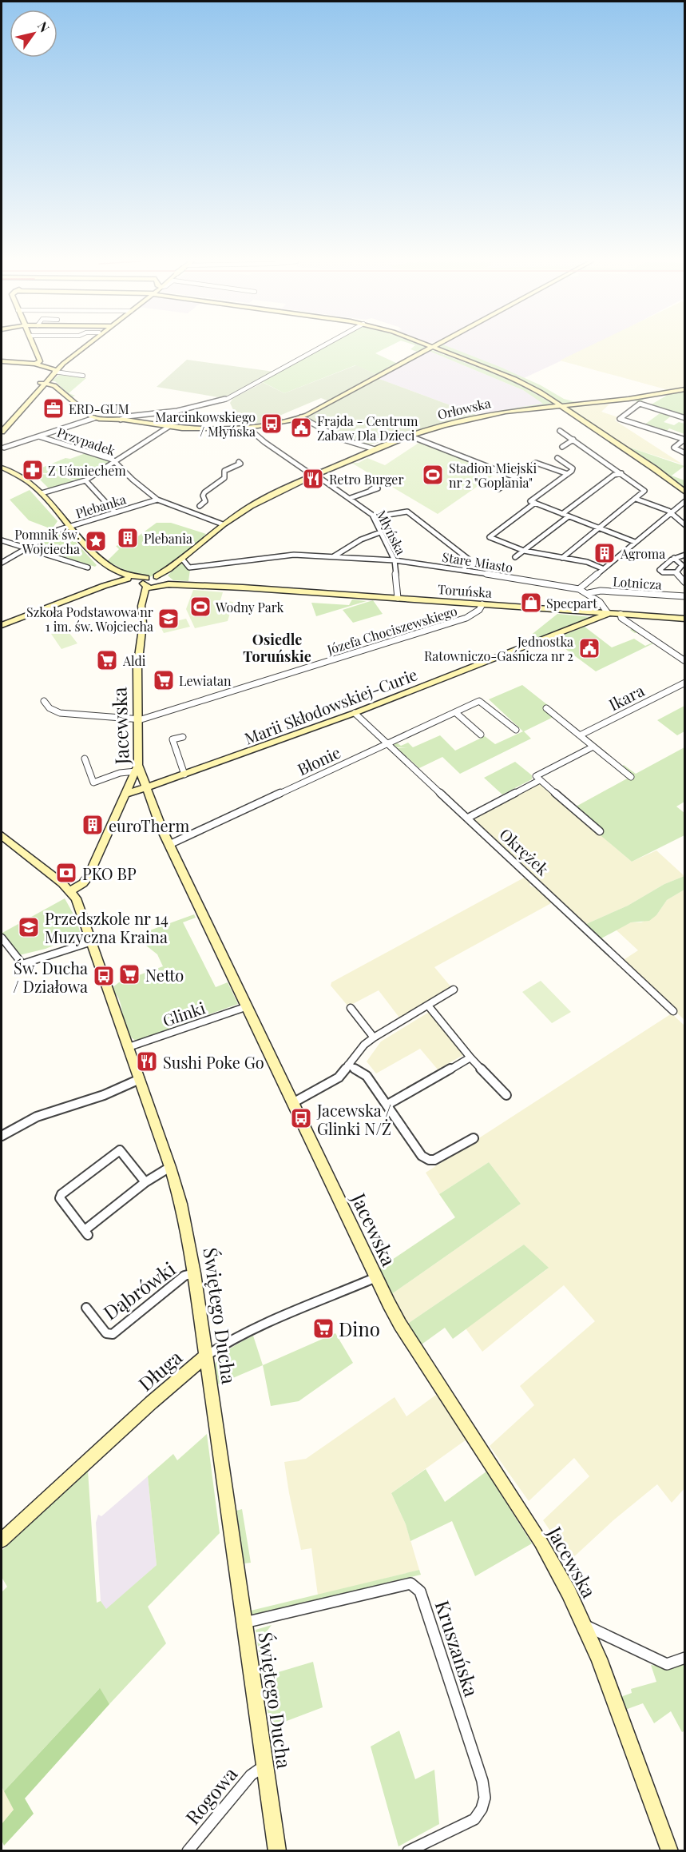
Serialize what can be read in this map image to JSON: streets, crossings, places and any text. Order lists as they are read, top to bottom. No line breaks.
{"streets":{"street":["Orłowska","Przypadek","Plebanka","Młyńska","Stare Miasto","Lotnicza","Toruńska","Józefa Chociszewskiego","Ikara","Marii Skłodowskiej-Curie","Jacewska","Błonie","Okrężek","Glinki","Dąbrówki","Świętego Ducha","Długa","Kruszańska","Rogowa"]},"crossings":[["Orłowska","Przypadek"],["Orłowska","Młyńska"],["Orłowska","Stare Miasto"],["Orłowska","Toruńska"],["Przypadek","Plebanka"],["Młyńska","Stare Miasto"],["Młyńska","Toruńska"],["Stare Miasto","Lotnicza"],["Stare Miasto","Toruńska"],["Stare Miasto","Marii Skłodowskiej-Curie"],["Toruńska","Józefa Chociszewskiego"],["Toruńska","Marii Skłodowskiej-Curie"],["Józefa Chociszewskiego","Jacewska"],["Marii Skłodowskiej-Curie","Jacewska"],["Marii Skłodowskiej-Curie","Okrężek"],["Jacewska","Błonie"],["Jacewska","Glinki"],["Jacewska","Długa"],["Błonie","Okrężek"],["Glinki","Świętego Ducha"],["Dąbrówki","Świętego Ducha"],["Świętego Ducha","Długa"],["Świętego Ducha","Kruszańska"],["Świętego Ducha","Rogowa"]],"districts":["Osiedle Toruńskie"],"places":{"office":["ERD-GUM"],"bus stop":["Marcinkowskiego / Młyńska","Św. Ducha / Działowa","Jacewska / Glinki N/Ż"],"public building":["Frajda - Centrum Zabaw Dla Dzieci","Jednostka Ratowniczo-Gaśnicza nr 2"],"pharmacy":["Z Uśmiechem"],"sports":["Stadion Miejski nr 2 \"Goplania\"","Wodny Park"],"restaurant":["Retro Burger","Sushi Poke Go"],"building":["Plebania","Agroma","euroTherm"],"place":["Pomnik św. Wojciecha"],"shop":["Specpart"],"school or university":["Szkoła Podstawowa nr 1 im. św. Wojciecha","Przedszkole nr 14 Muzyczna Kraina"],"supermarket":["Aldi","Lewiatan","Netto","Dino"],"bank":["PKO BP"]},"north":"top right"}
